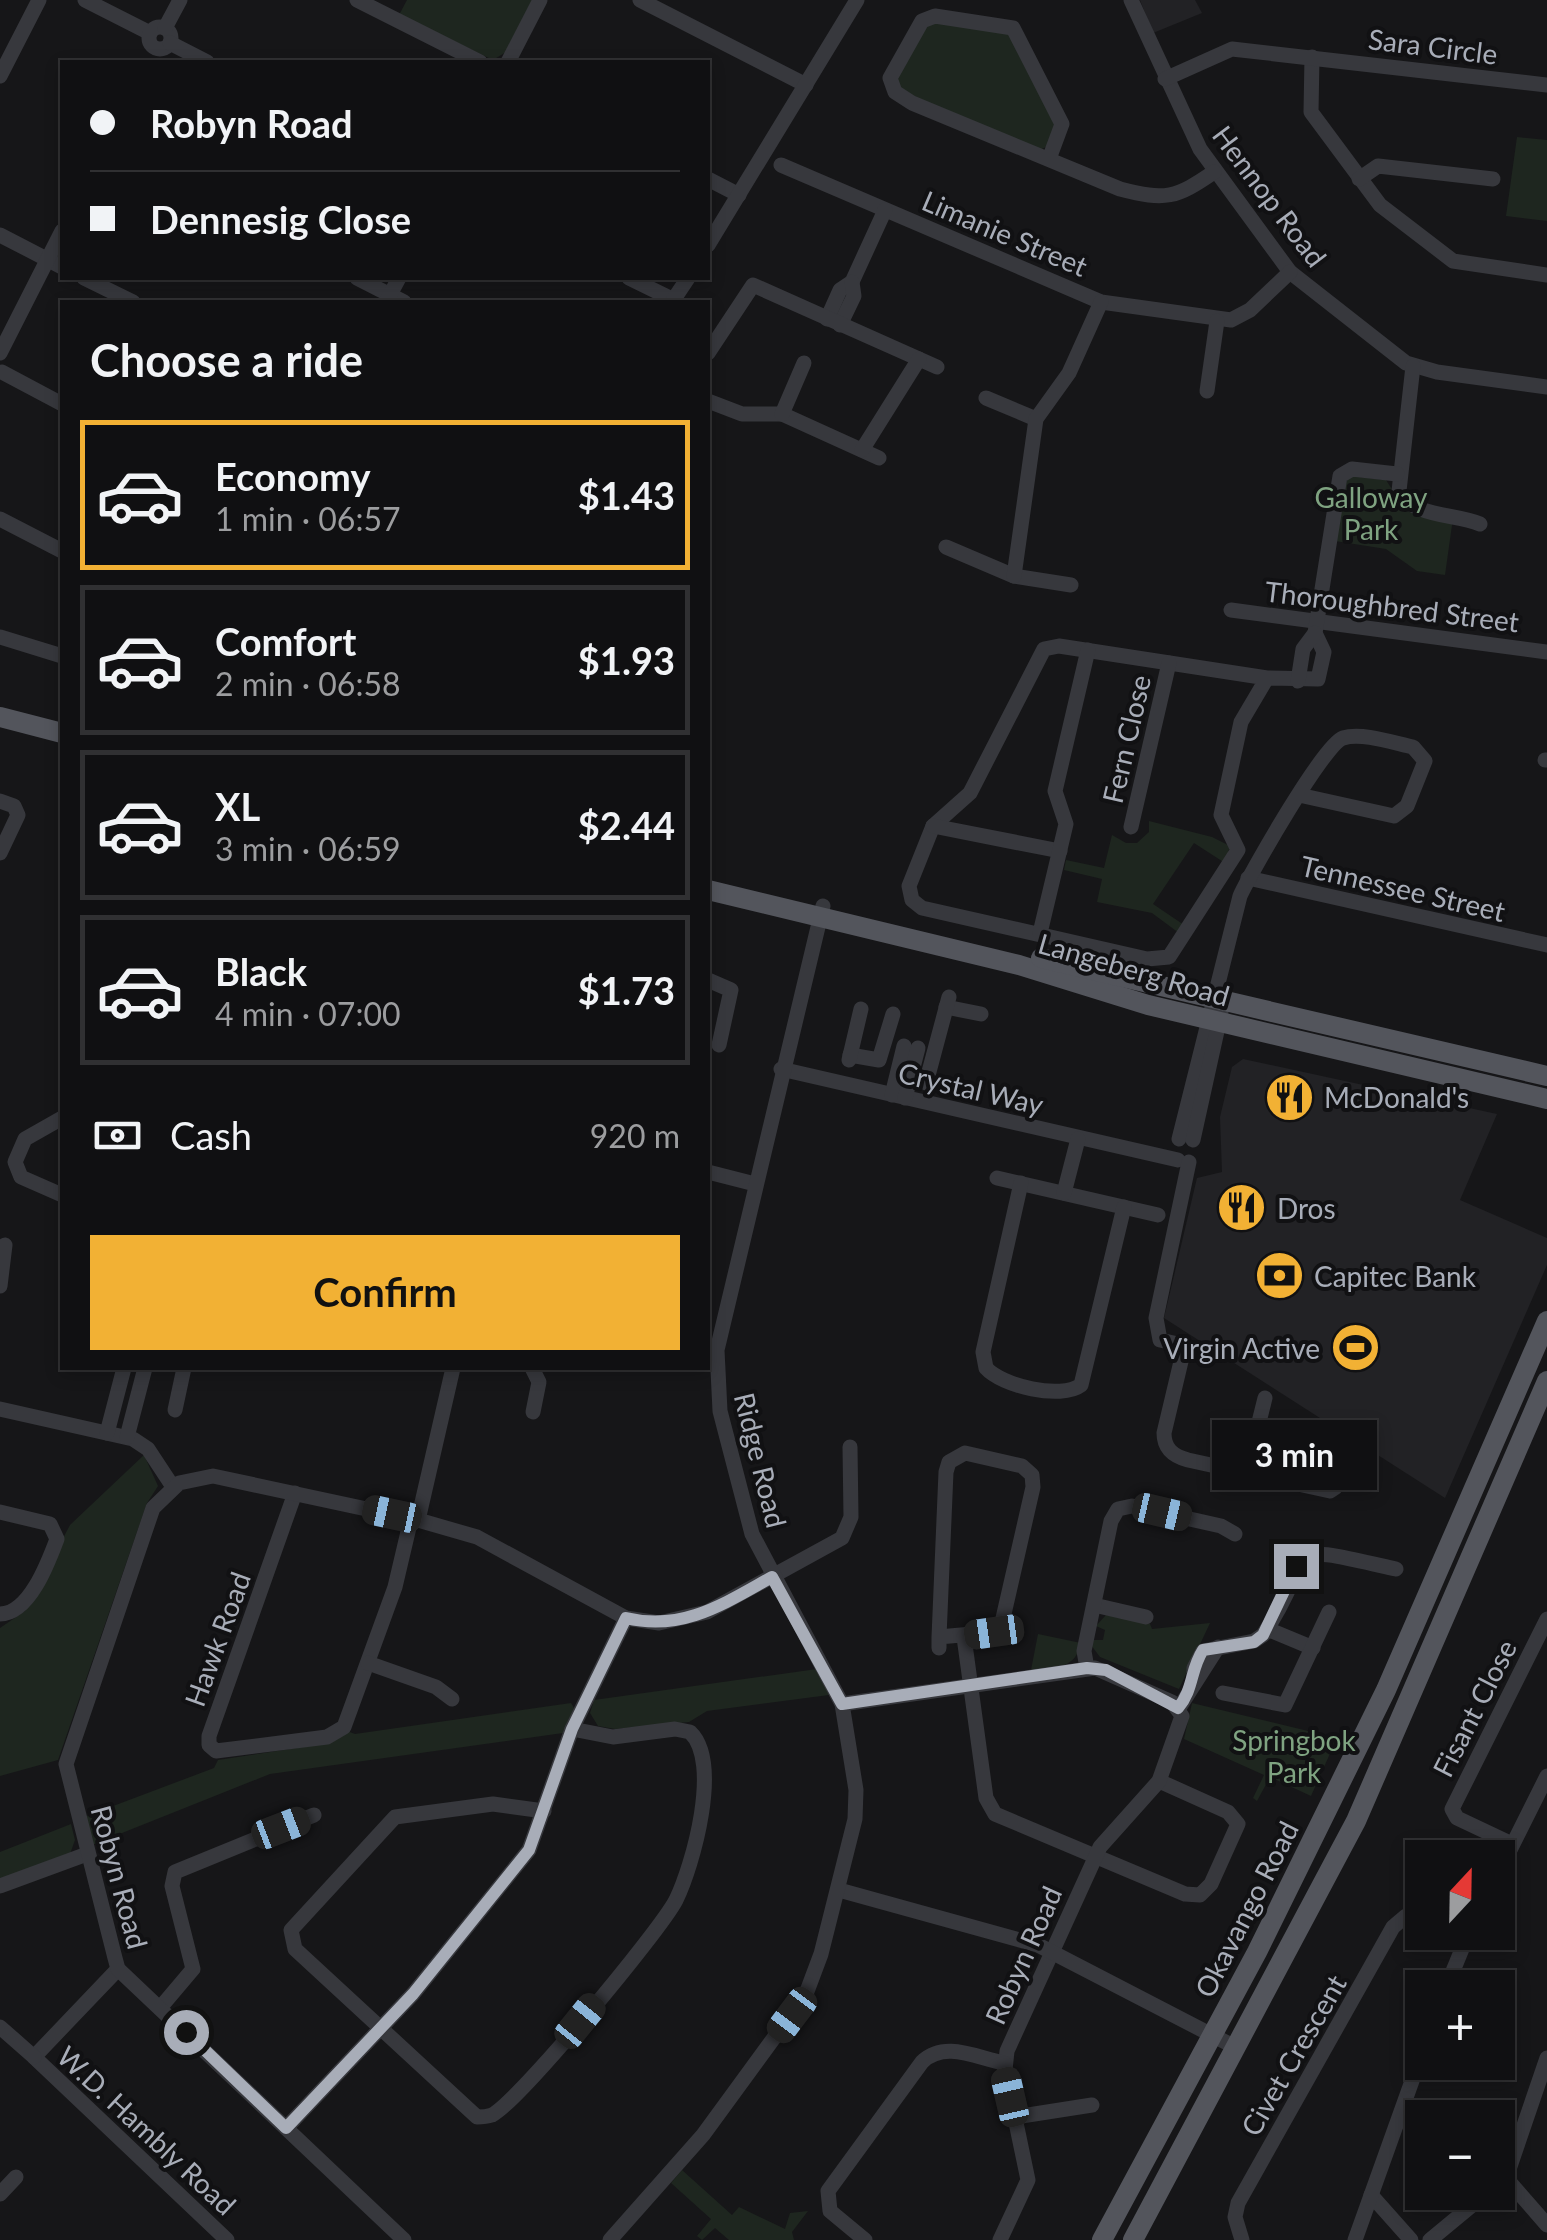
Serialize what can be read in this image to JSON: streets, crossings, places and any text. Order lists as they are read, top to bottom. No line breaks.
{"streets":{"main road":["Langeberg Road","Okavango Road"],"street":["Sara Circle","Hennop Road","Limanie Street","Thoroughbred Street","Fern Close","Tennessee Street","Crystal Way","Ridge Road","Hawk Road","Fisant Close","Robyn Road","Civet Crescent","W.D. Hambly Road"]},"crossings":[["Sara Circle","Hennop Road"],["Langeberg Road","Ridge Road"],["Crystal Way","Ridge Road"],["Robyn Road","W.D. Hambly Road"]],"parks":["Galloway Park","Springbok Park"],"places":{"restaurant":["McDonald's","Dros"],"bank":["Capitec Bank"],"sports":["Virgin Active"]},"north":"top","page":{"banner":["Robyn Road","Dennesig Close"],"heading":"Choose a ride","list":[{"name":"Economy","note":"1 min · 06:57","value":"$1.43"},{"name":"Comfort","note":"2 min · 06:58","value":"$1.93"},{"name":"XL","note":"3 min · 06:59","value":"$2.44"},{"name":"Black","note":"4 min · 07:00","value":"$1.73"}],"pay":["Cash","920 m"],"buttons":"Confirm","bubble":"3 min","map_buttons":["+","−"]}}
